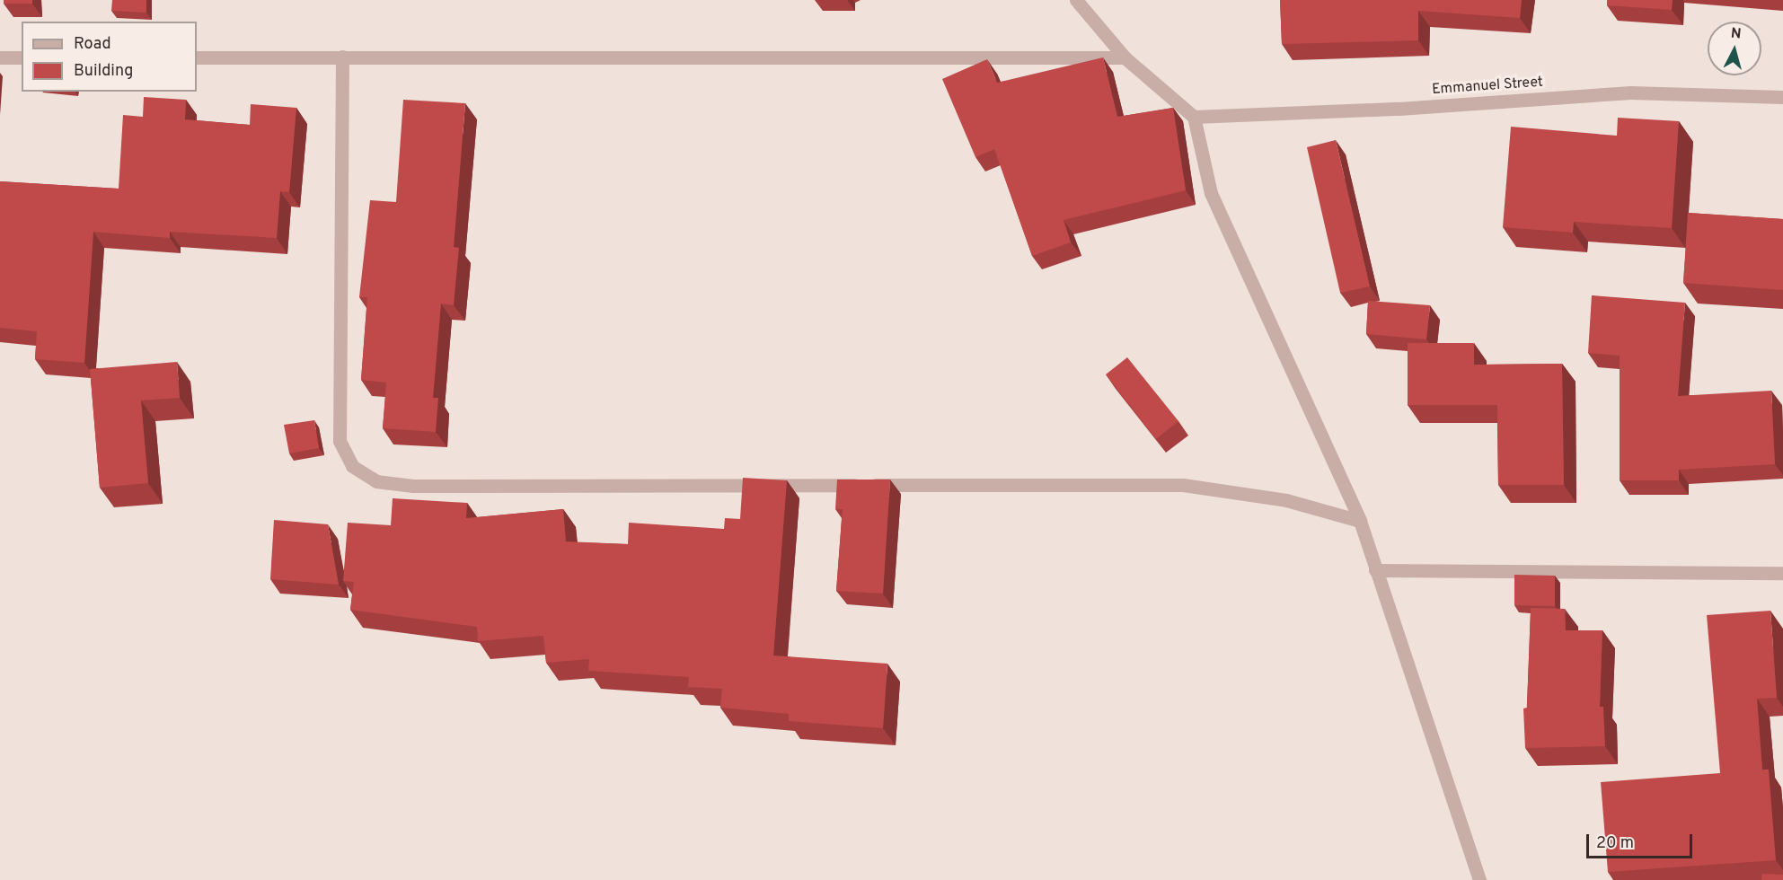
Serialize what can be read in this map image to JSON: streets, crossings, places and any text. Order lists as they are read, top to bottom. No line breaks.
{"streets":{"street":["Emmanuel Street"]},"legend":["Road","Building"],"scale_bar":"20 m","north":"top"}
